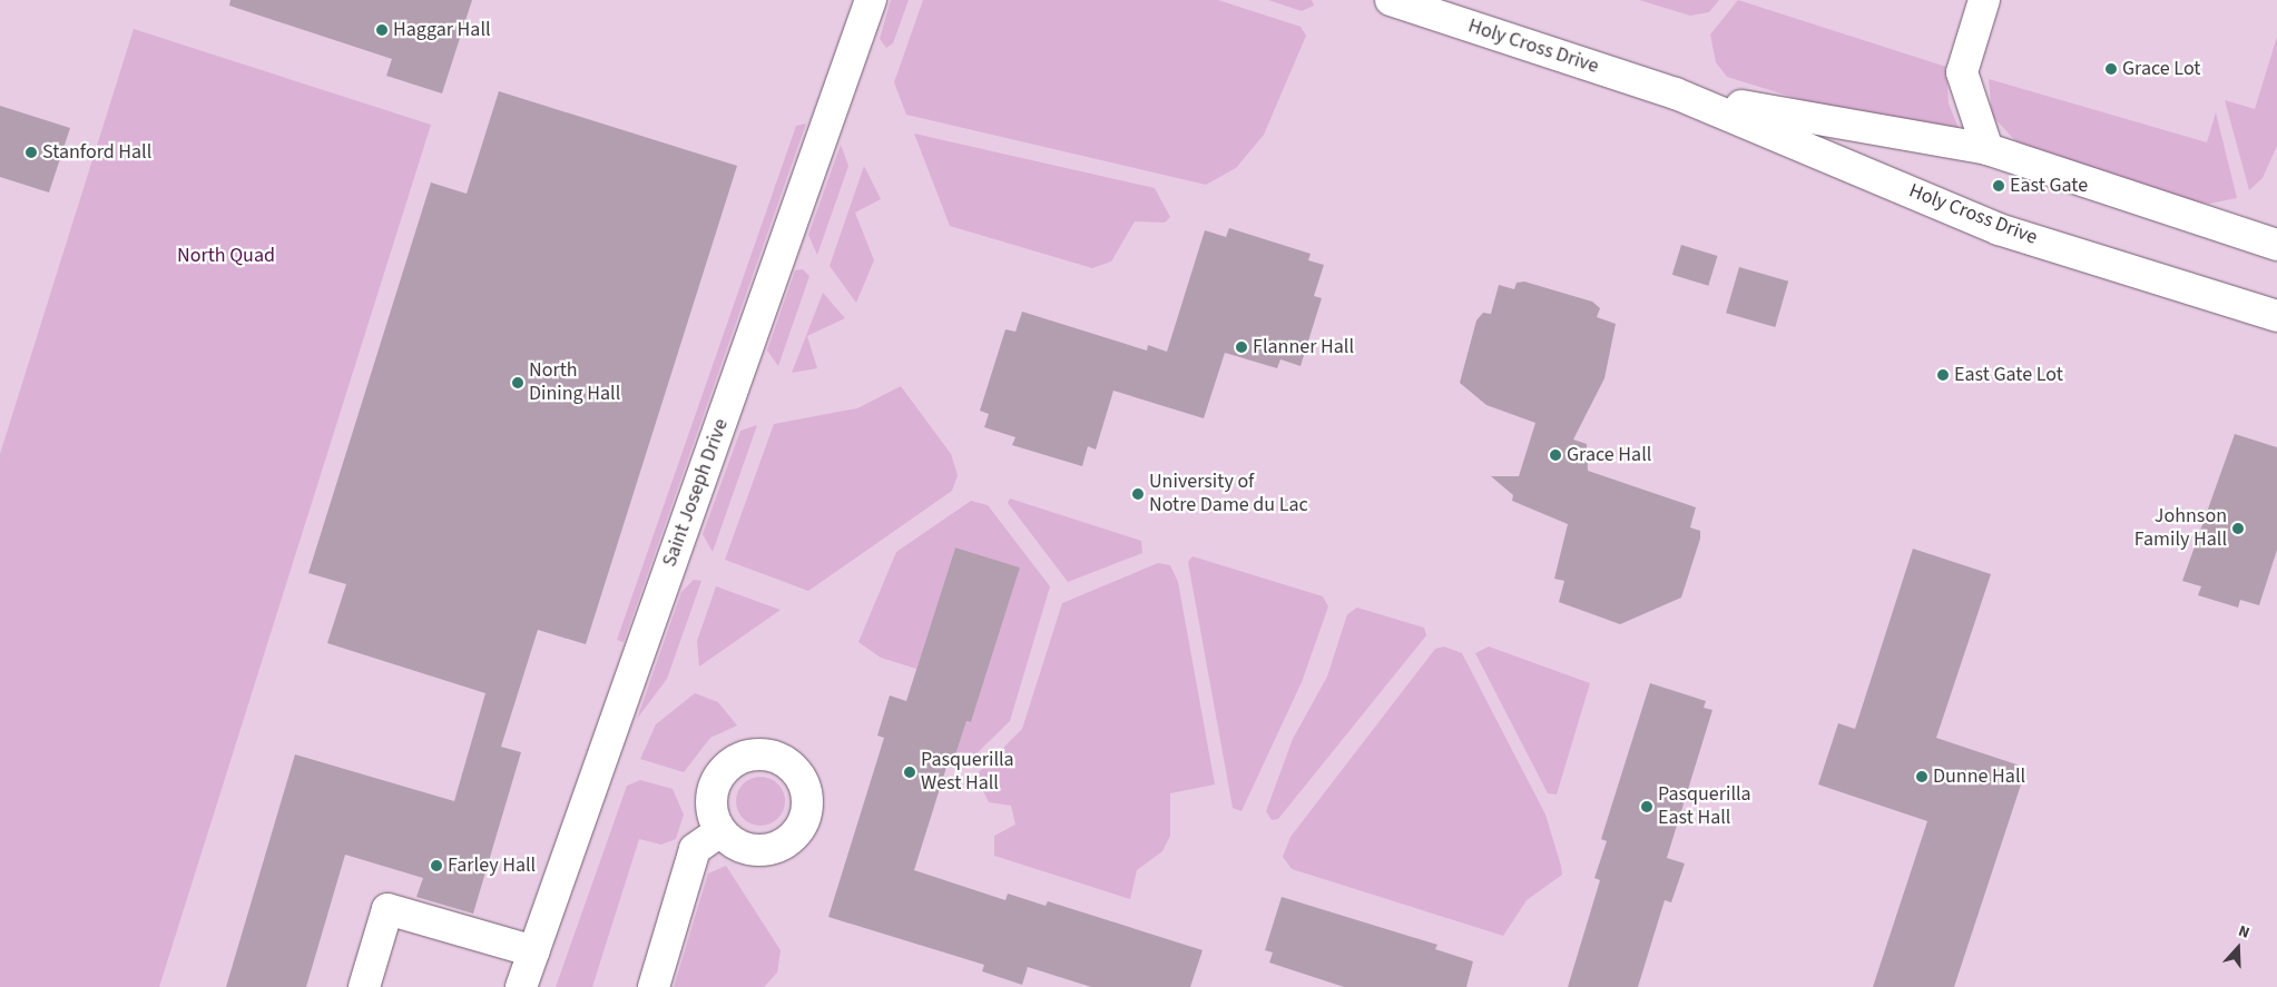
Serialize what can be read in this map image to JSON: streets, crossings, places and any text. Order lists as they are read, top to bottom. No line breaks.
{"streets":{"street":["Holy Cross Drive","Saint Joseph Drive"]},"parks":["North Quad"],"places":["Haggar Hall","Grace Lot","Stanford Hall","East Gate","Flanner Hall","East Gate Lot","North Dining Hall","Grace Hall","University of Notre Dame du Lac","Johnson Family Hall","Pasquerilla West Hall","Dunne Hall","Pasquerilla East Hall","Farley Hall"],"north":"top"}
